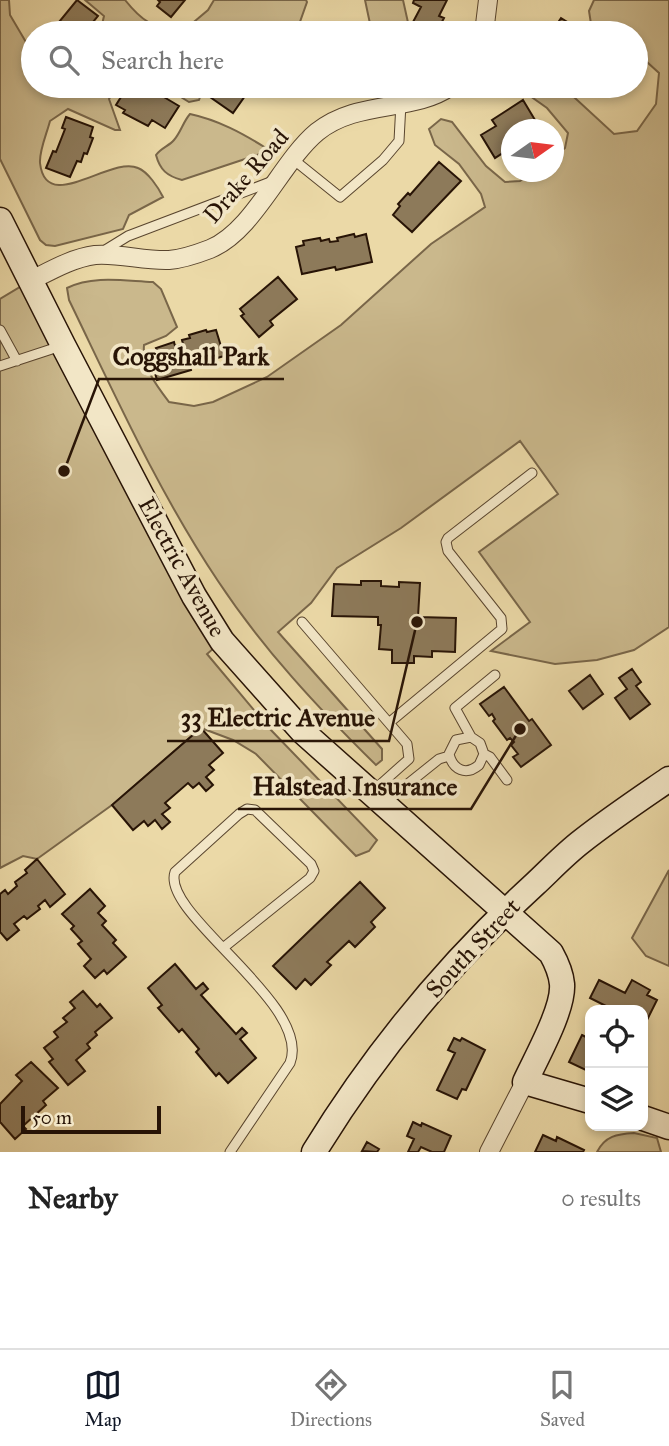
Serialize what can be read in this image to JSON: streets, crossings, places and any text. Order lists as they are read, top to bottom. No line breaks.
{"streets":{"main road":["Electric Avenue","South Street"],"street":["Drake Road"]},"crossings":[["Drake Road","Electric Avenue"],["Electric Avenue","South Street"]],"places":["Coggshall Park","33 Electric Avenue","Halstead Insurance"],"scale_bar":"50 m","north":"right","page":{"search":"Search here","scale":"50 m","heading":["Nearby","0 results"],"nav":["Map","Directions","Saved"]}}
